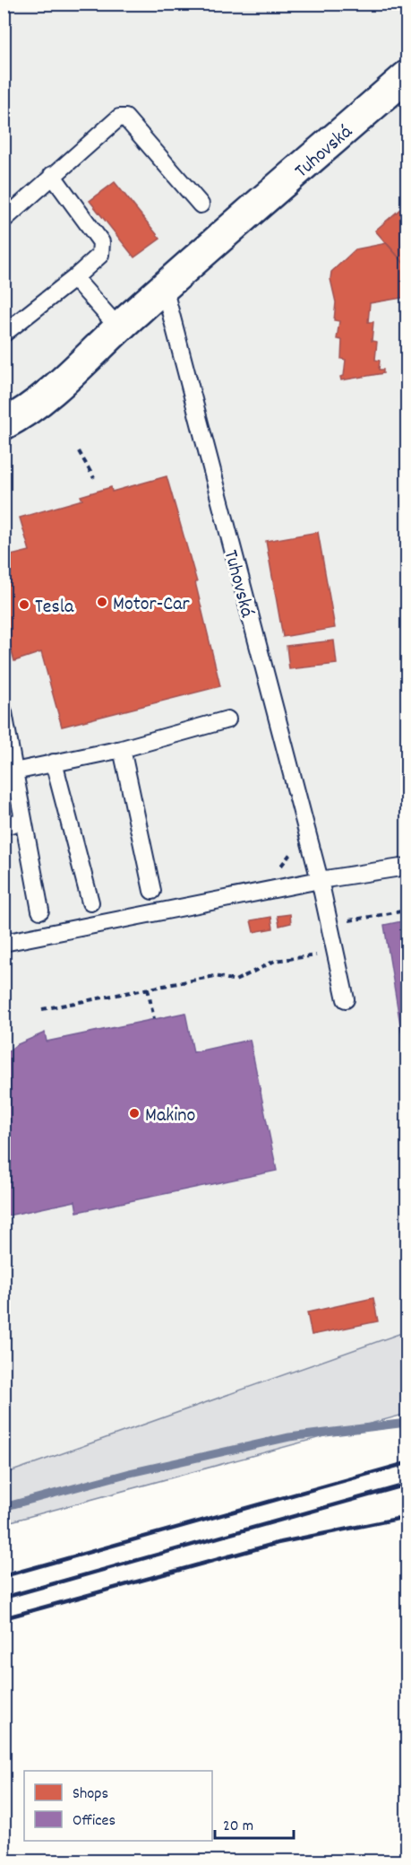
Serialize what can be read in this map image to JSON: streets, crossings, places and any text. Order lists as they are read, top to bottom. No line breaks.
{"streets":{"street":["Tuhovská"]},"places":["Motor-Car","Tesla","Makino"],"legend":["Shops","Offices"],"scale_bar":"20 m"}
